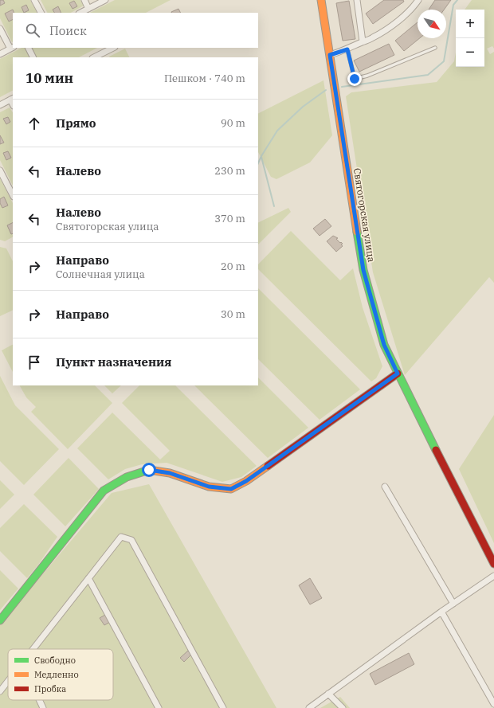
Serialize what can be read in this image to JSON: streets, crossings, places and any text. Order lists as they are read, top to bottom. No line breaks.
{"streets":{"street":["Святогорская улица"]},"legend":["Свободно","Медленно","Пробка"],"north":"bottom right","page":{"map_buttons":["+","−"],"search":"Поиск","heading":["10 мин","Пешком · 740 m"],"list":[["Прямо","90 m"],["Налево","230 m"],["Налево","Святогорская улица","370 m"],["Направо","Солнечная улица","20 m"],["Направо","30 m"],"Пункт назначения"]}}
